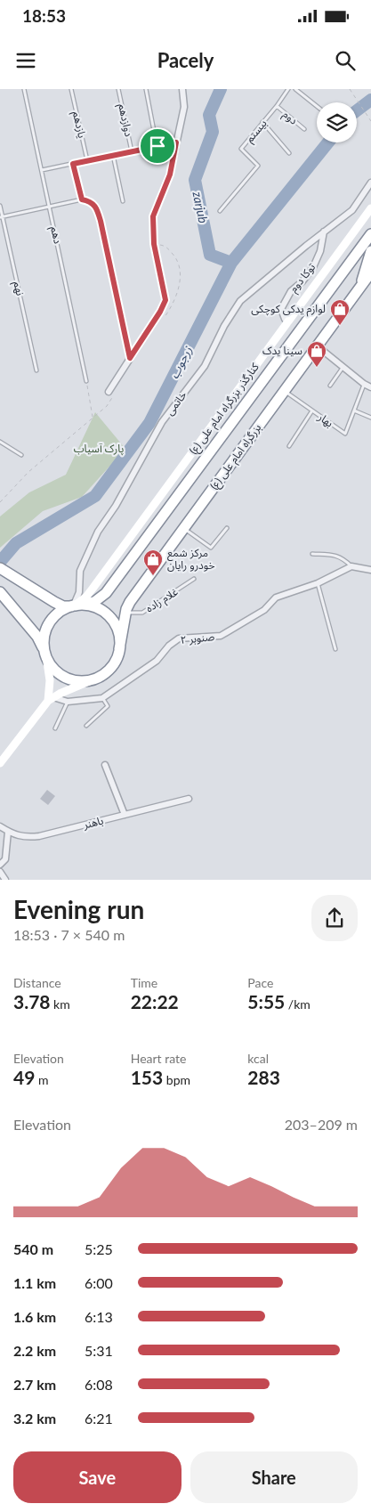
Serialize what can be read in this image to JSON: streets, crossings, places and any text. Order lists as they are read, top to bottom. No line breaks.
{"streets":{"highway":["بزرگراه امام علی (ع)"],"main road":["کنارگذر بزرگراه امام علی (ع)"],"street":["توکا دوم","خاتمی","صنوبر ۲","باهنر"],"lane":["دوم","دوازدهم","یازدهم","بیستم","دهم","نهم","بهار","غلام زاده"]},"crossings":[["دوم","بیستم"],["توکا دوم","خاتمی"],["توکا دوم","کنارگذر بزرگراه امام علی (ع)"],["خاتمی","کنارگذر بزرگراه امام علی (ع)"],["خاتمی","بزرگراه امام علی (ع)"],["کنارگذر بزرگراه امام علی (ع)","بزرگراه امام علی (ع)"],["بهار","بزرگراه امام علی (ع)"],["بزرگراه امام علی (ع)","غلام زاده"]],"water":["zarjub","زرجوب"],"parks":["پارک آسیاب"],"places":{"shop":["لوازم یدکی کوچکی","سینا یدک","مرکز شمع خودرو رایان"]},"page":{"status":"18:53","header":"Pacely","heading":["Evening run","18:53 · 7 × 540 m"],"stats":[["Distance","3.78 km"],["Time","22:22"],["Pace","5:55 /km"],["Elevation","49 m"],["Heart rate","153 bpm"],["kcal","283"]],"chart":["Elevation","203–209 m"],"list":[{"name":"540 m","note":"5:25"},{"name":"1.1 km","note":"6:00"},{"name":"1.6 km","note":"6:13"},{"name":"2.2 km","note":"5:31"},{"name":"2.7 km","note":"6:08"},{"name":"3.2 km","note":"6:21"}],"buttons":["Save","Share"]}}
